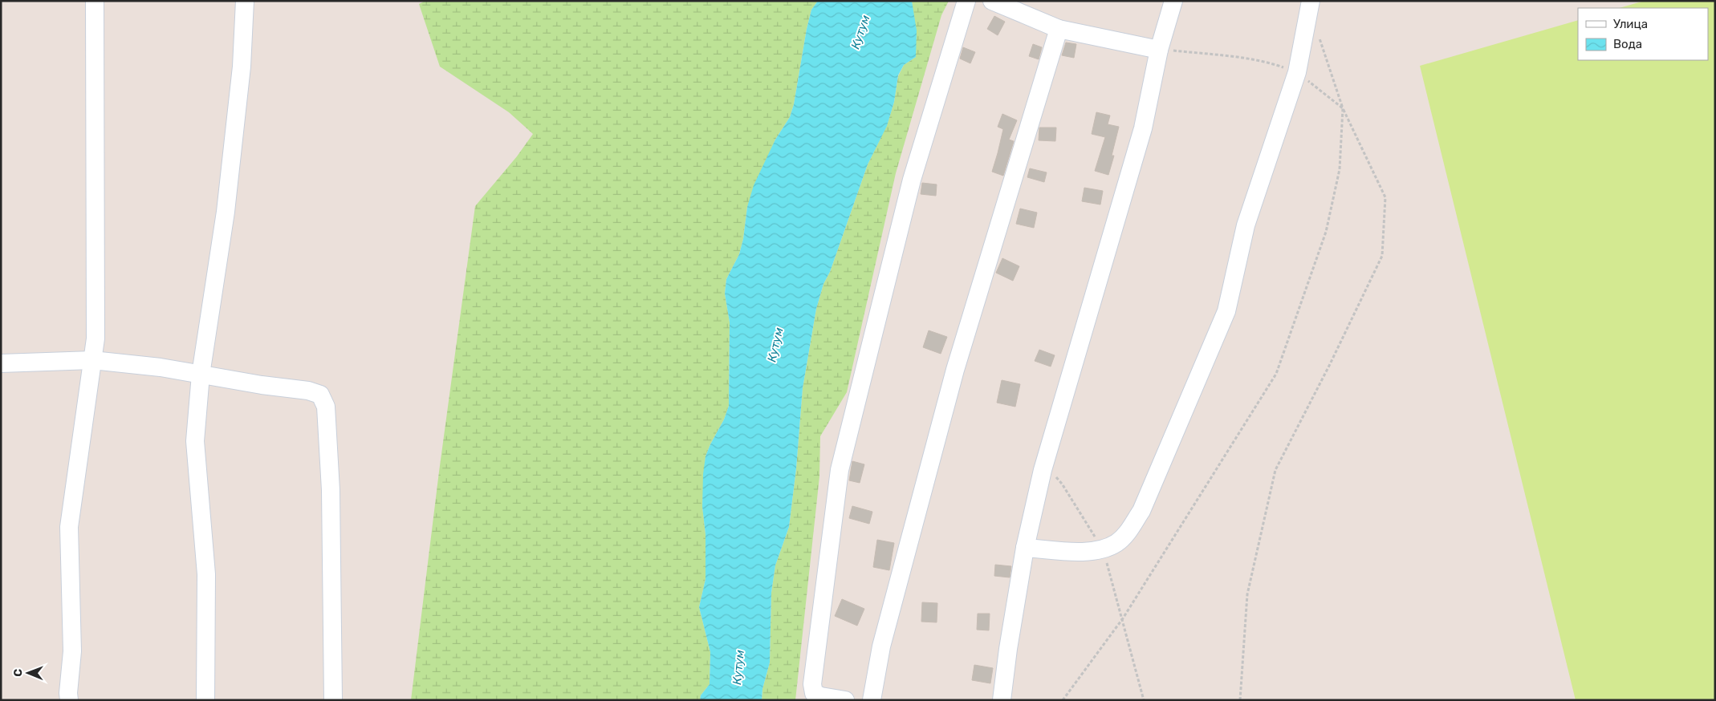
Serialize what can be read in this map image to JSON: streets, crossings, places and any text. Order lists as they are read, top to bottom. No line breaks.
{"water":["Кутум"],"legend":["Улица","Вода"],"north":"left"}
